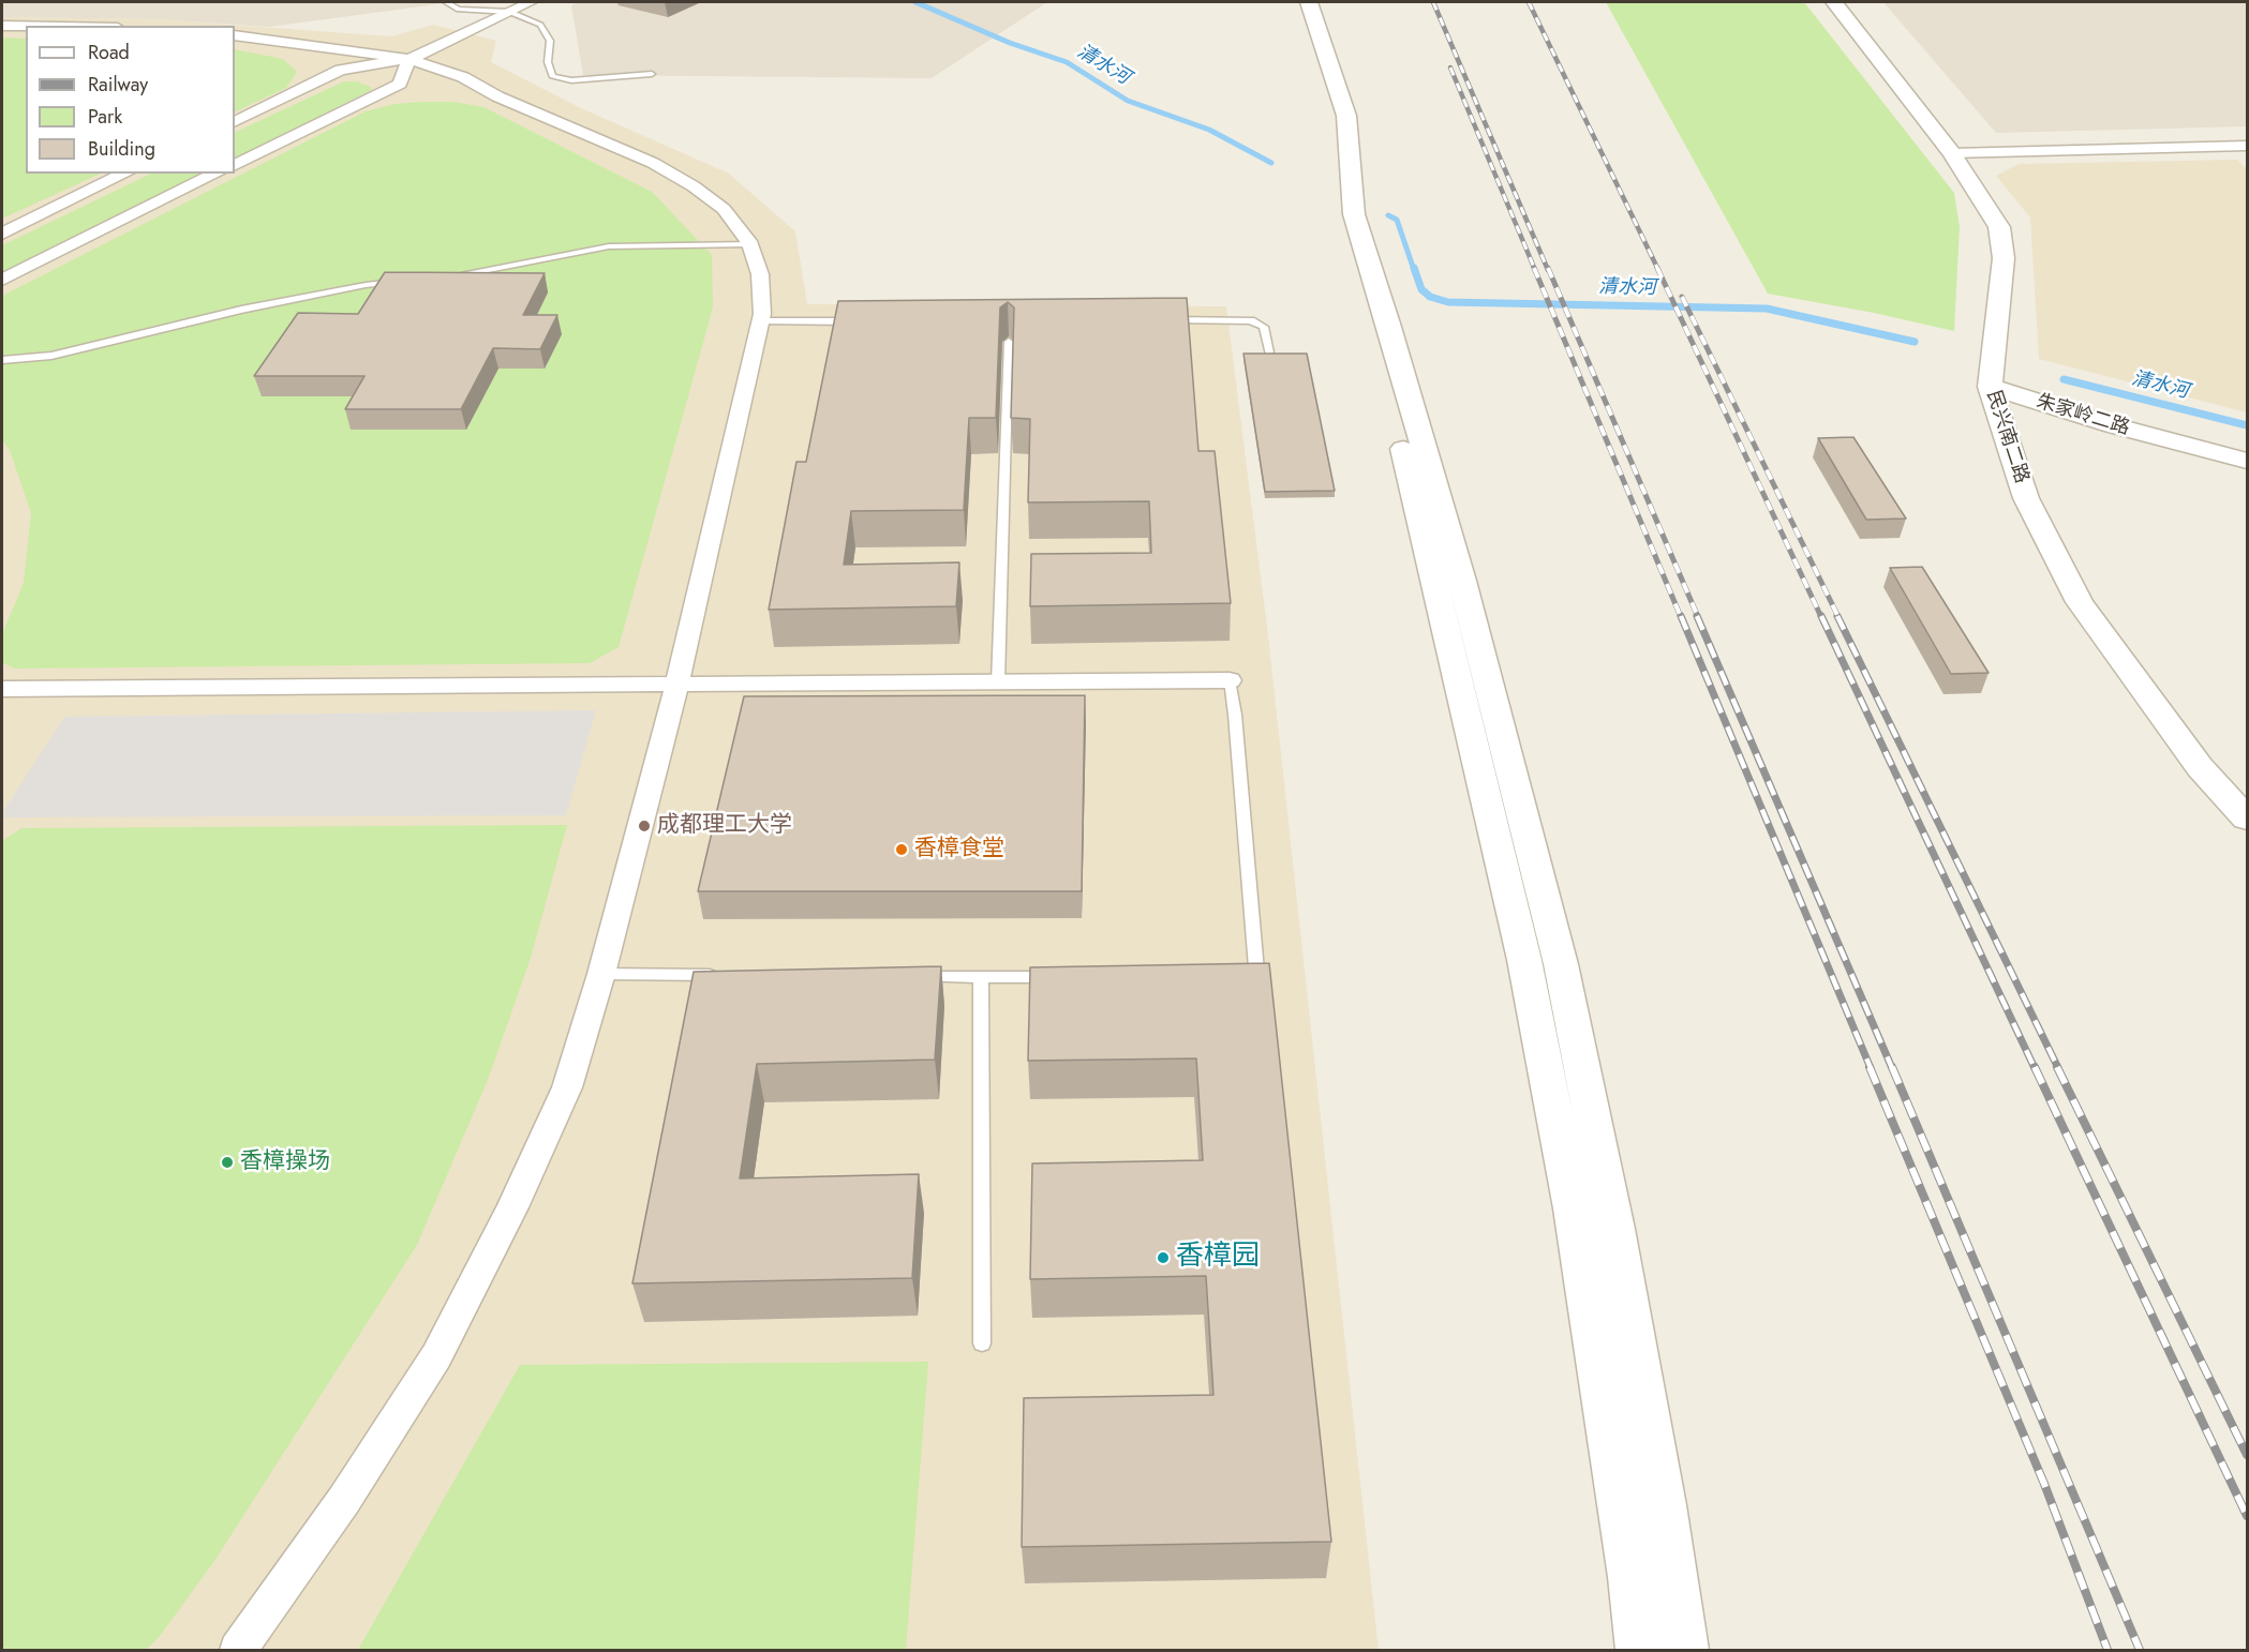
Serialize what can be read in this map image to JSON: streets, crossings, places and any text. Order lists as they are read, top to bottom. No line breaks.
{"streets":{"street":["朱家岭二路","民兴南二路"]},"crossings":[["朱家岭二路","民兴南二路"]],"water":["清水河"],"places":["成都理工大学","香樟食堂","香樟操场","香樟园"],"legend":["Road","Railway","Park","Building"]}
